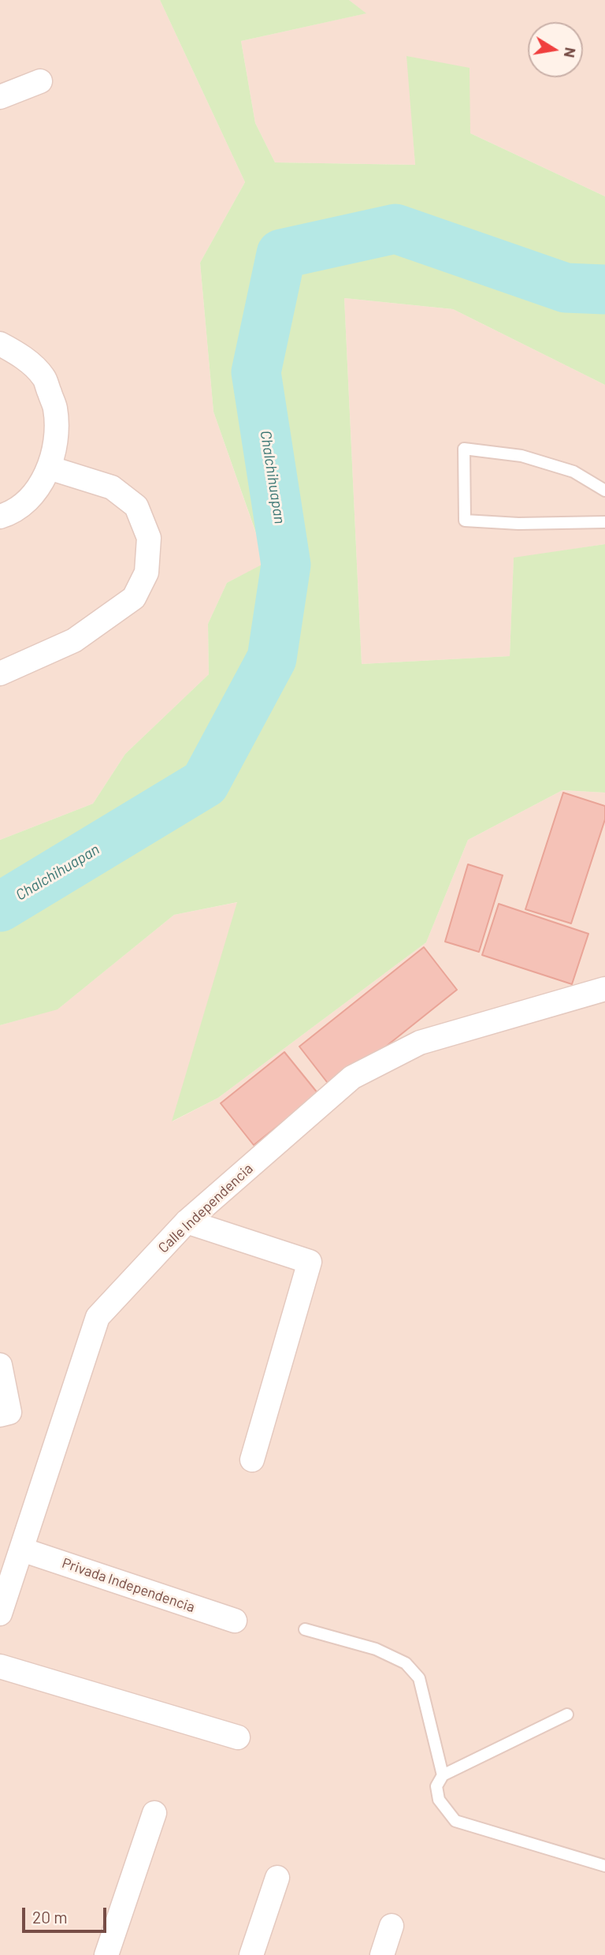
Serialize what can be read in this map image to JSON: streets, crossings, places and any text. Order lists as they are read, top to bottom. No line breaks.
{"streets":{"street":["Calle Independencia","Privada Independencia"]},"crossings":[["Calle Independencia","Privada Independencia"]],"water":["Chalchihuapan"],"scale_bar":"20 m","north":"right"}
